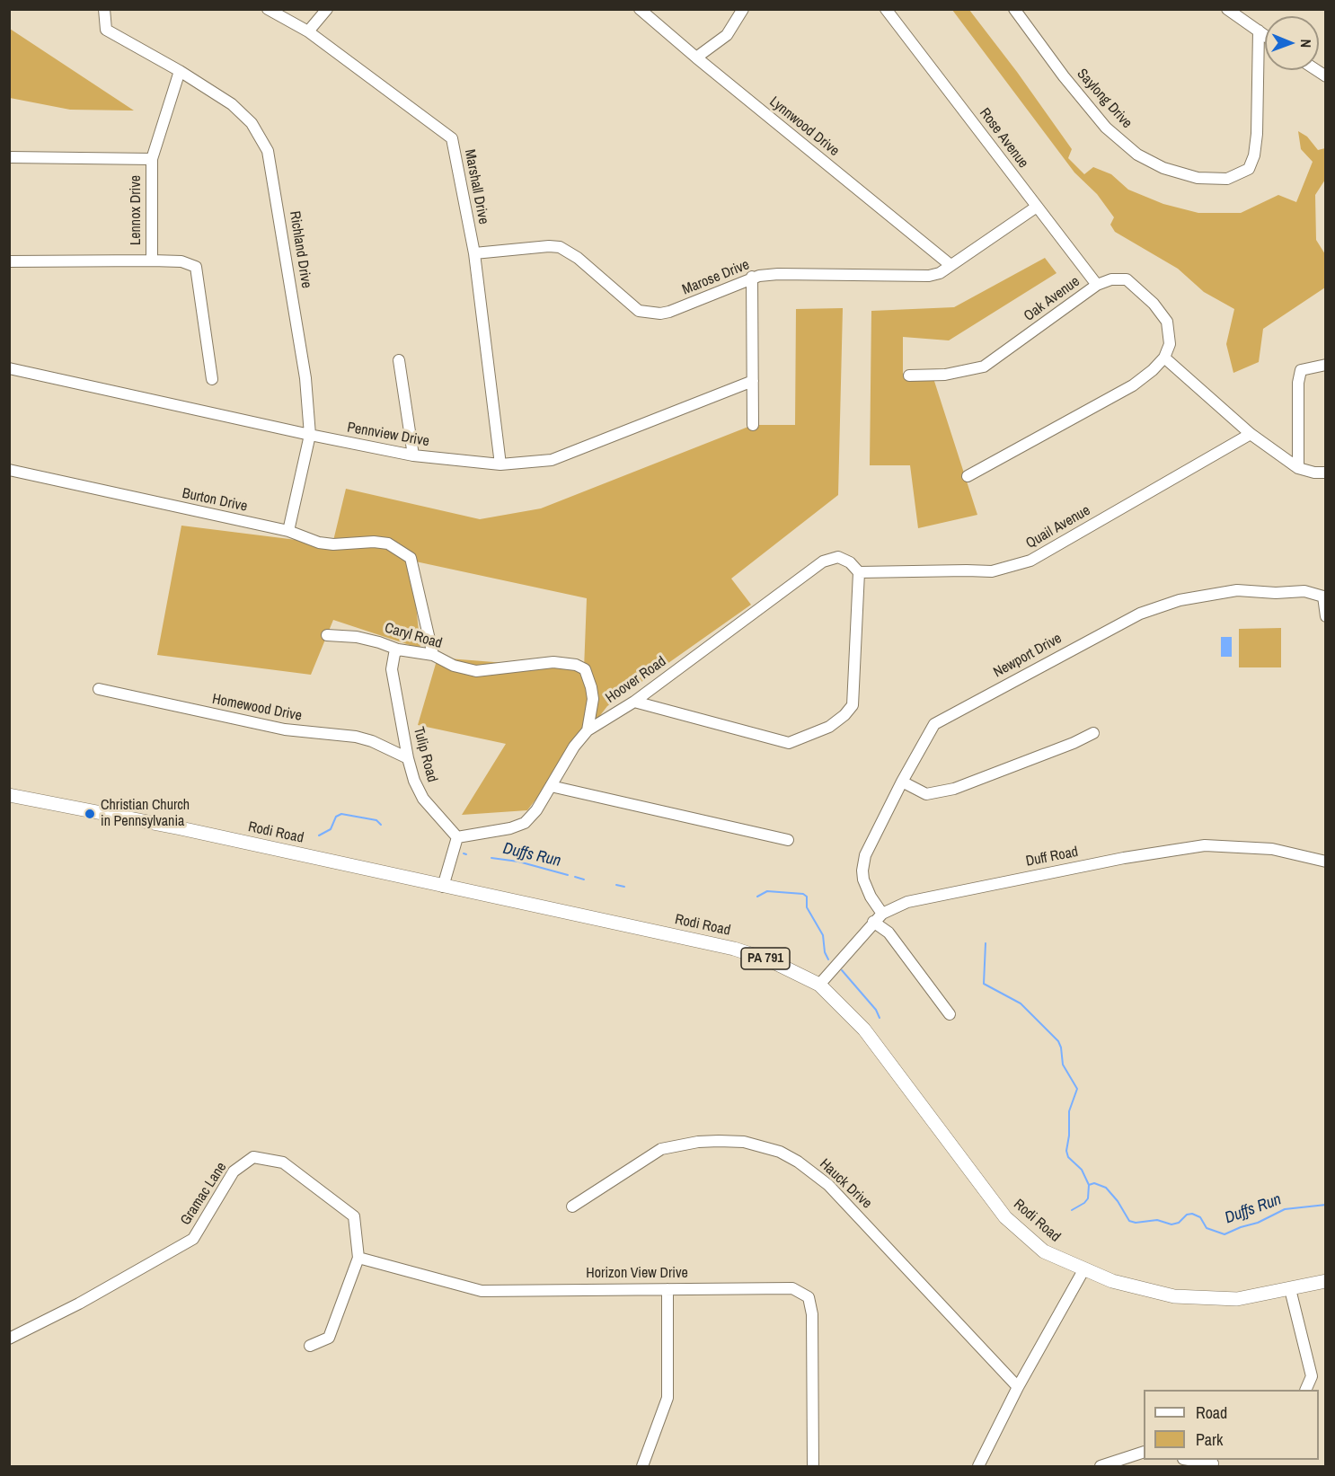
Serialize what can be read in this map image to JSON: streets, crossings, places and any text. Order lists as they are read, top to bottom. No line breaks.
{"streets":{"main road":["Rodi Road","PA 791"],"street":["Saylong Drive","Lynnwood Drive","Rose Avenue","Marshall Drive","Lennox Drive","Richland Drive","Marose Drive","Oak Avenue","Pennview Drive","Burton Drive","Quail Avenue","Caryl Road","Newport Drive","Hoover Road","Homewood Drive","Tulip Road","Duff Road","Hauck Drive","Gramac Lane","Horizon View Drive"]},"crossings":[["Lynnwood Drive","Marose Drive"],["Rose Avenue","Marose Drive"],["Rose Avenue","Oak Avenue"],["Marshall Drive","Marose Drive"],["Marshall Drive","Pennview Drive"],["Lennox Drive","Richland Drive"],["Richland Drive","Pennview Drive"],["Richland Drive","Burton Drive"],["Burton Drive","Caryl Road"],["Quail Avenue","Hoover Road"],["Caryl Road","Hoover Road"],["Caryl Road","Tulip Road"],["Newport Drive","Duff Road"],["Hoover Road","Tulip Road"],["Homewood Drive","Tulip Road"],["Rodi Road","Duff Road"],["Gramac Lane","Horizon View Drive"]],"water":["Duffs Run"],"places":["Christian Church in Pennsylvania"],"legend":["Road","Park"],"north":"right"}
